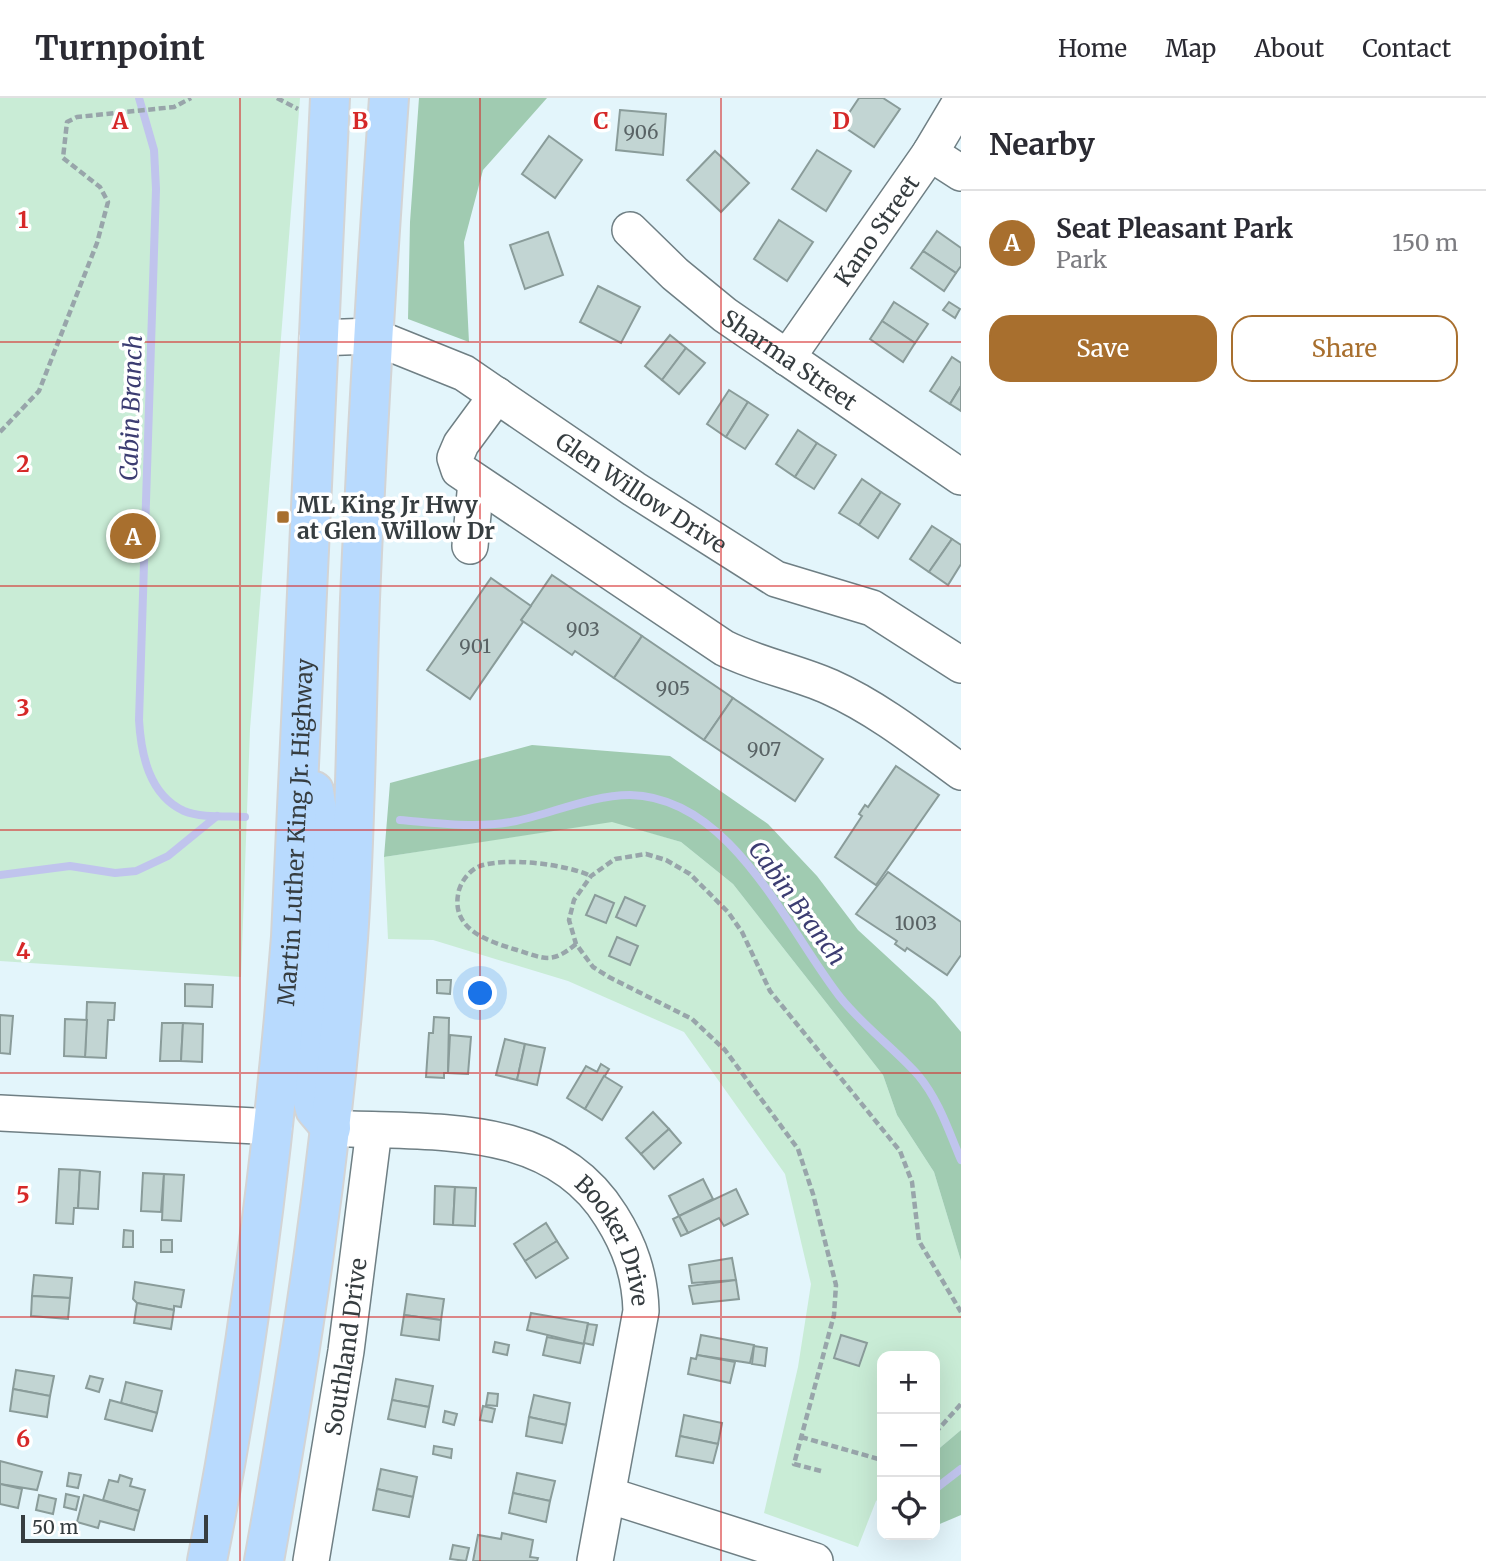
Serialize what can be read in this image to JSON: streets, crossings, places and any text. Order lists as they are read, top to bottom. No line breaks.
{"streets":{"main road":["Martin Luther King Jr. Highway"],"street":["Kano Street","Sharma Street","Glen Willow Drive","Booker Drive","Southland Drive"]},"crossings":[["Kano Street","Sharma Street"],["Glen Willow Drive","Martin Luther King Jr. Highway"],["Booker Drive","Southland Drive"]],"water":["Cabin Branch"],"places":{"transit":["ML King Jr Hwy at Glen Willow Dr"]},"house_numbers":["906","903","901","905","907","1003"],"scale_bar":"50 m","page":{"header":"Turnpoint","nav":["Home","Map","About","Contact"],"heading":"Nearby","list":[{"mark":"A","name":"Seat Pleasant Park","note":"Park","value":"150 m"}],"buttons":["Save","Share"],"pins":"A","map_buttons":["+","−"],"scale":"50 m"},"grid":{"columns":["A","B","C","D"],"rows":["1","2","3","4","5","6"]}}
